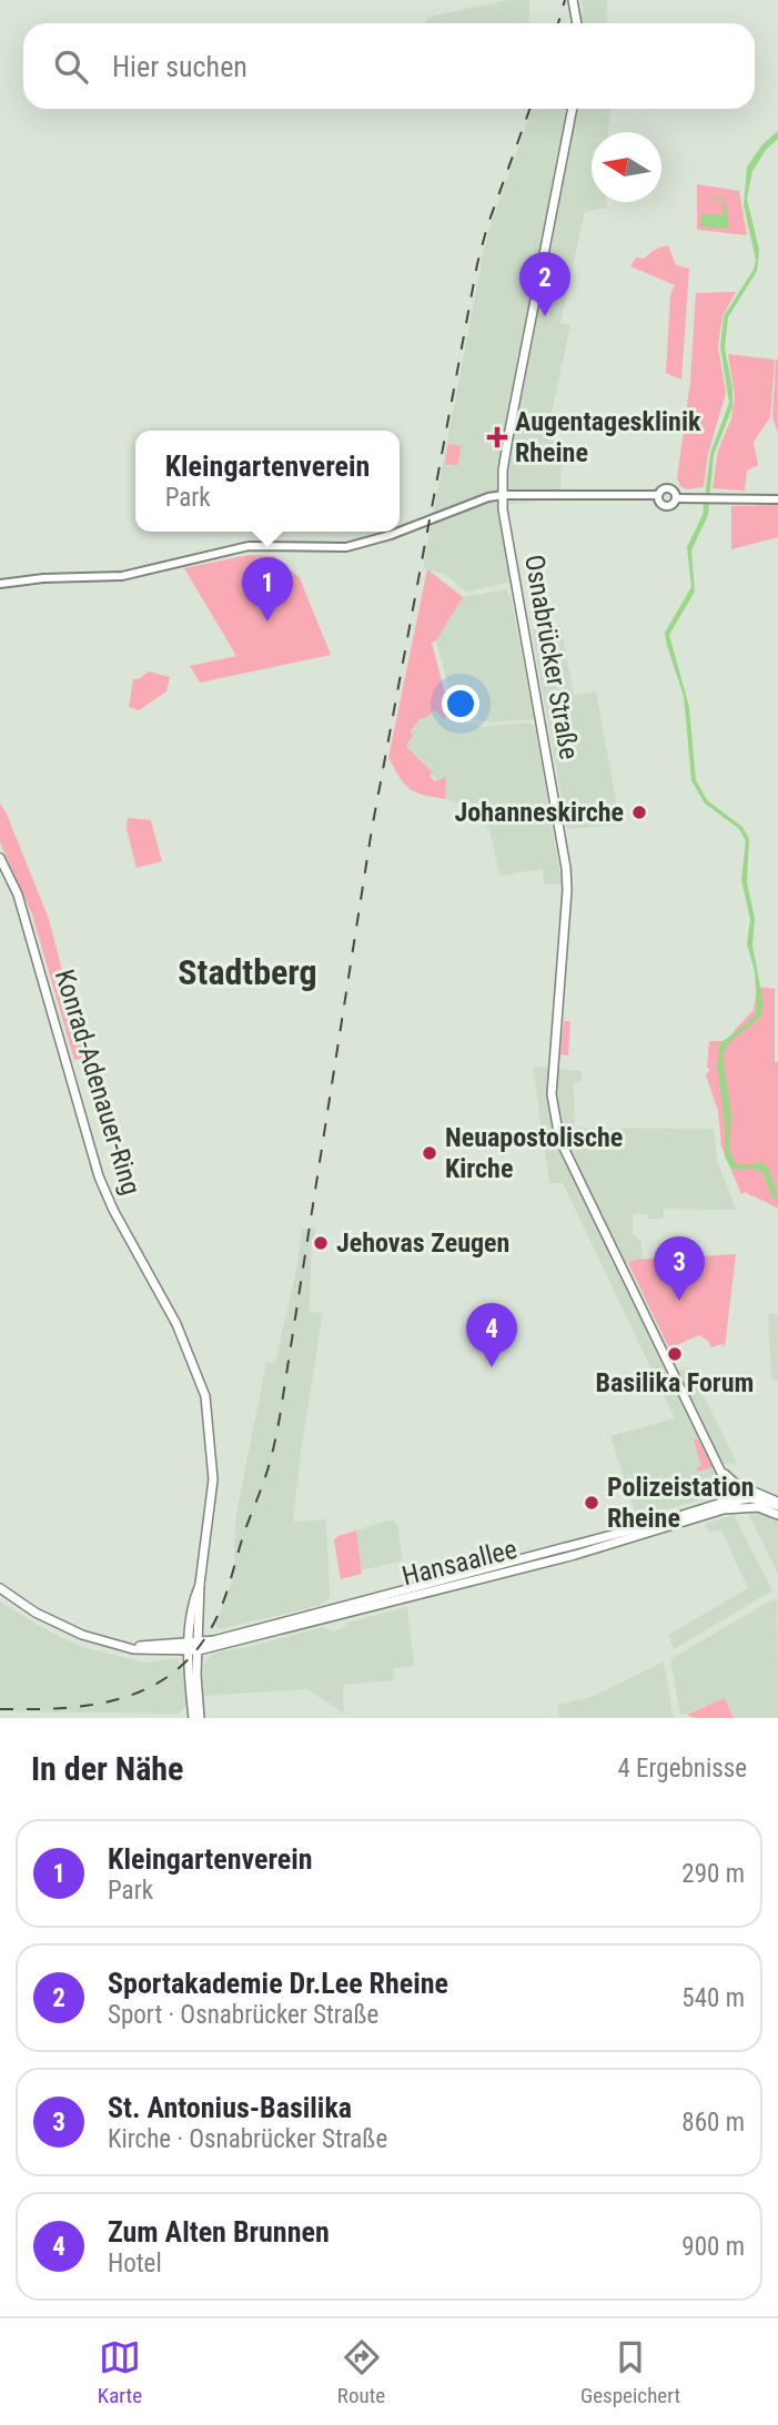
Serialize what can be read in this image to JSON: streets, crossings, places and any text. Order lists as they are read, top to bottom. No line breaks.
{"streets":{"main road":["Osnabrücker Straße","Konrad-Adenauer-Ring","Hansaallee"]},"crossings":[["Osnabrücker Straße","Hansaallee"],["Konrad-Adenauer-Ring","Hansaallee"]],"districts":["Stadtberg"],"places":{"health":["Augentagesklinik Rheine"],"other":["Johanneskirche","Neuapostolische Kirche","Jehovas Zeugen","Basilika Forum","Polizeistation Rheine"]},"north":"left","page":{"search":"Hier suchen","pins":["2","1","3","4"],"popup":["Kleingartenverein","Park"],"heading":["In der Nähe","4 Ergebnisse"],"list":[{"mark":"1","name":"Kleingartenverein","note":"Park","value":"290 m"},{"mark":"2","name":"Sportakademie Dr.Lee Rheine","note":"Sport · Osnabrücker Straße","value":"540 m"},{"mark":"3","name":"St. Antonius-Basilika","note":"Kirche · Osnabrücker Straße","value":"860 m"},{"mark":"4","name":"Zum Alten Brunnen","note":"Hotel","value":"900 m"}],"nav":["Karte","Route","Gespeichert"]}}
